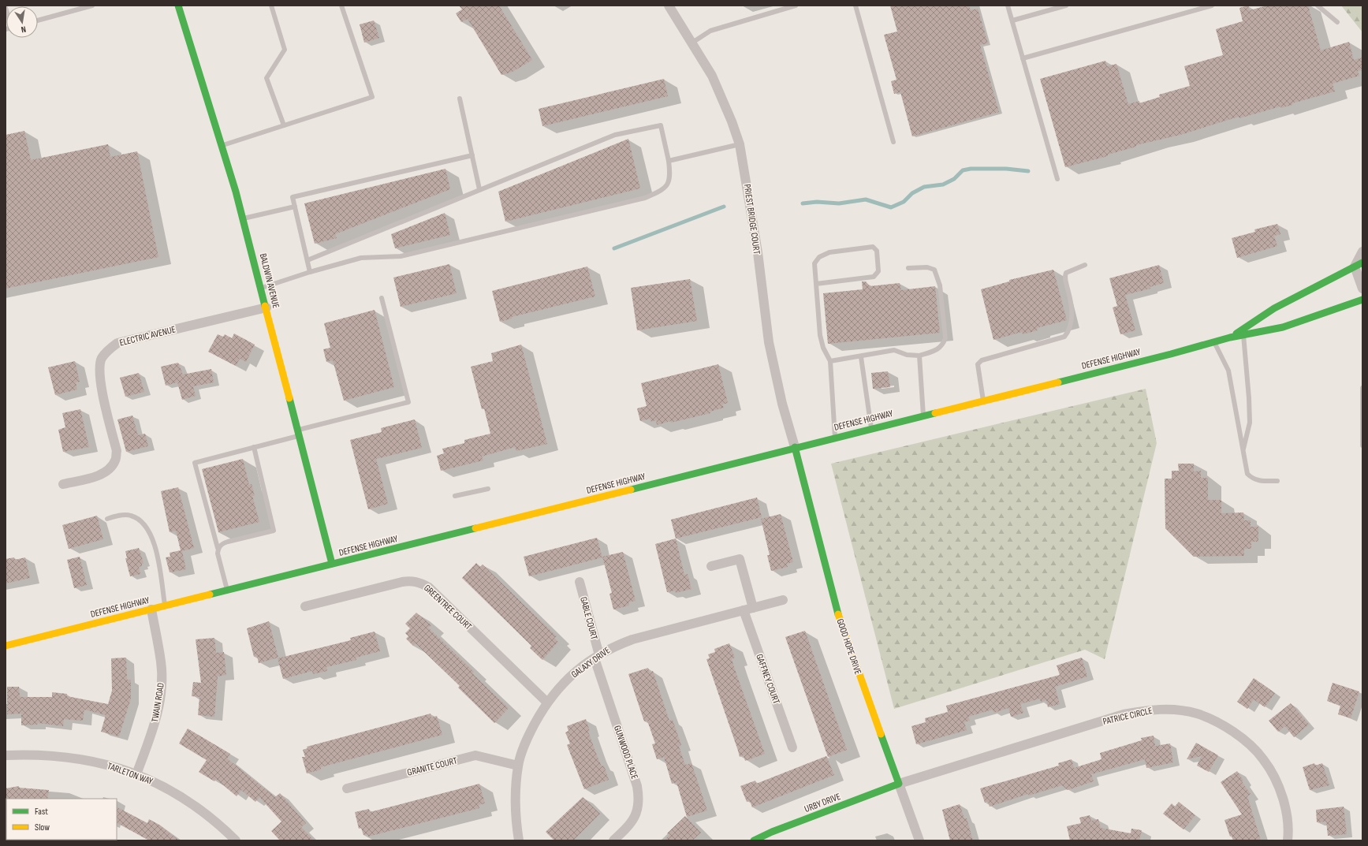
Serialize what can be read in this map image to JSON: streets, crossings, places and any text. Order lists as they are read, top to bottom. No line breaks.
{"streets":{"main road":["BALDWIN AVENUE","DEFENSE HIGHWAY","GOOD HOPE DRIVE","URBY DRIVE"],"street":["PRIEST BRIDGE COURT","ELECTRIC AVENUE","GREENTREE COURT","GABLE COURT","GALAXY DRIVE","GAFFNEY COURT","TWAIN ROAD","PATRICE CIRCLE","GUNWOOD PLACE","GRANITE COURT","TARLETON WAY"]},"crossings":[["PRIEST BRIDGE COURT","DEFENSE HIGHWAY"],["PRIEST BRIDGE COURT","GOOD HOPE DRIVE"],["BALDWIN AVENUE","ELECTRIC AVENUE"],["BALDWIN AVENUE","DEFENSE HIGHWAY"],["DEFENSE HIGHWAY","GOOD HOPE DRIVE"],["DEFENSE HIGHWAY","TWAIN ROAD"],["GREENTREE COURT","GALAXY DRIVE"],["GABLE COURT","GALAXY DRIVE"],["GABLE COURT","GUNWOOD PLACE"],["GOOD HOPE DRIVE","PATRICE CIRCLE"],["GOOD HOPE DRIVE","URBY DRIVE"],["GALAXY DRIVE","GAFFNEY COURT"],["GALAXY DRIVE","GUNWOOD PLACE"],["GALAXY DRIVE","GRANITE COURT"],["TWAIN ROAD","TARLETON WAY"],["PATRICE CIRCLE","URBY DRIVE"]],"legend":["Fast","Slow"],"north":"bottom"}
